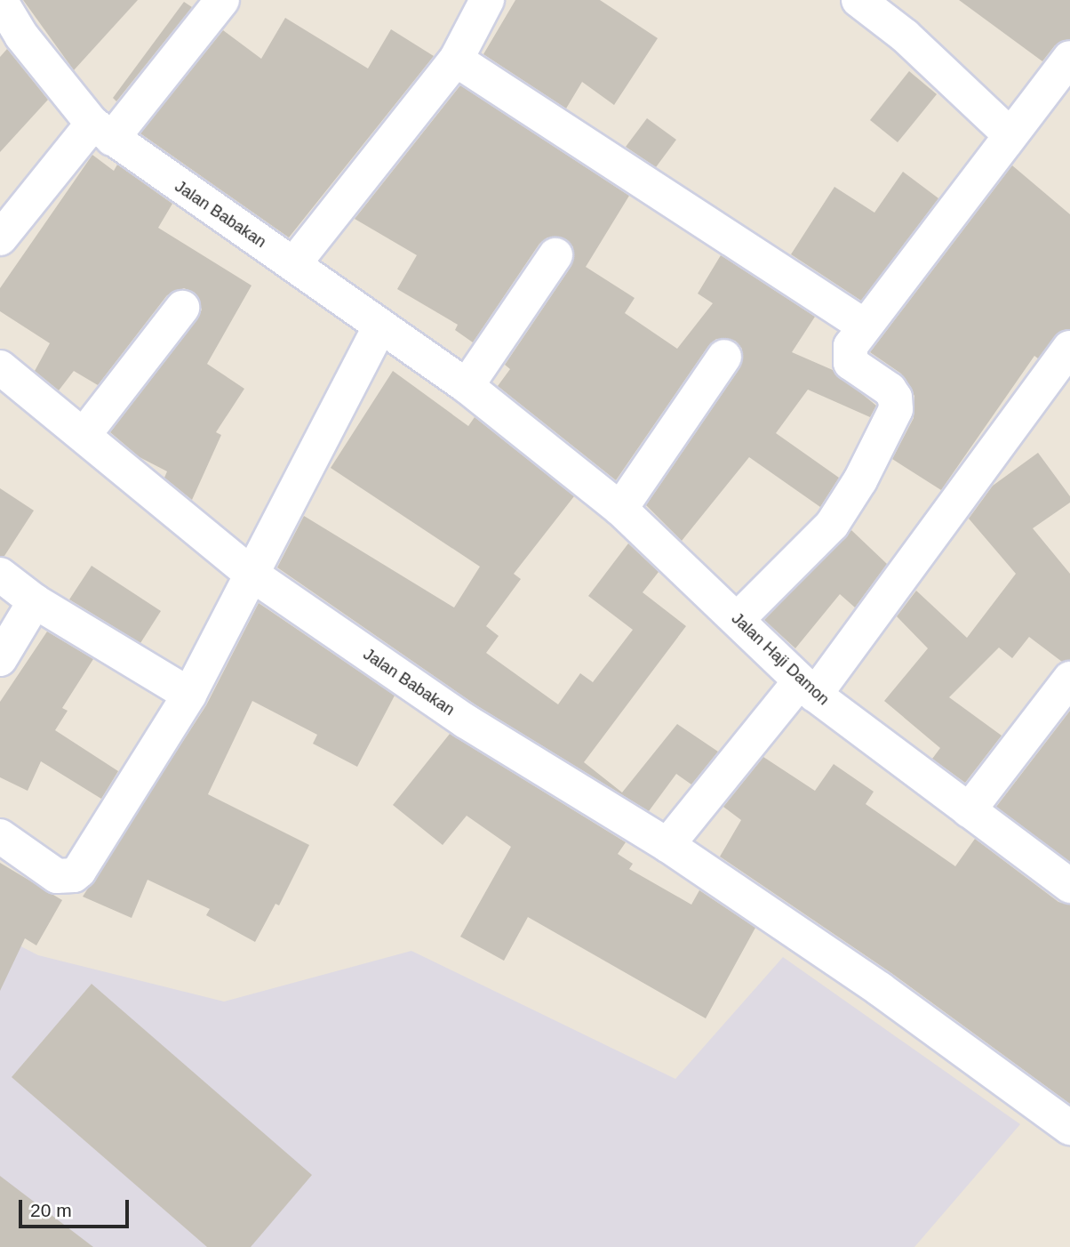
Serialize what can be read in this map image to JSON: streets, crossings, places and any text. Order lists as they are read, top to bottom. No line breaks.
{"streets":{"street":["Jalan Babakan","Jalan Haji Damon"]},"crossings":[["Jalan Babakan","Jalan Haji Damon"]],"scale_bar":"20 m"}
